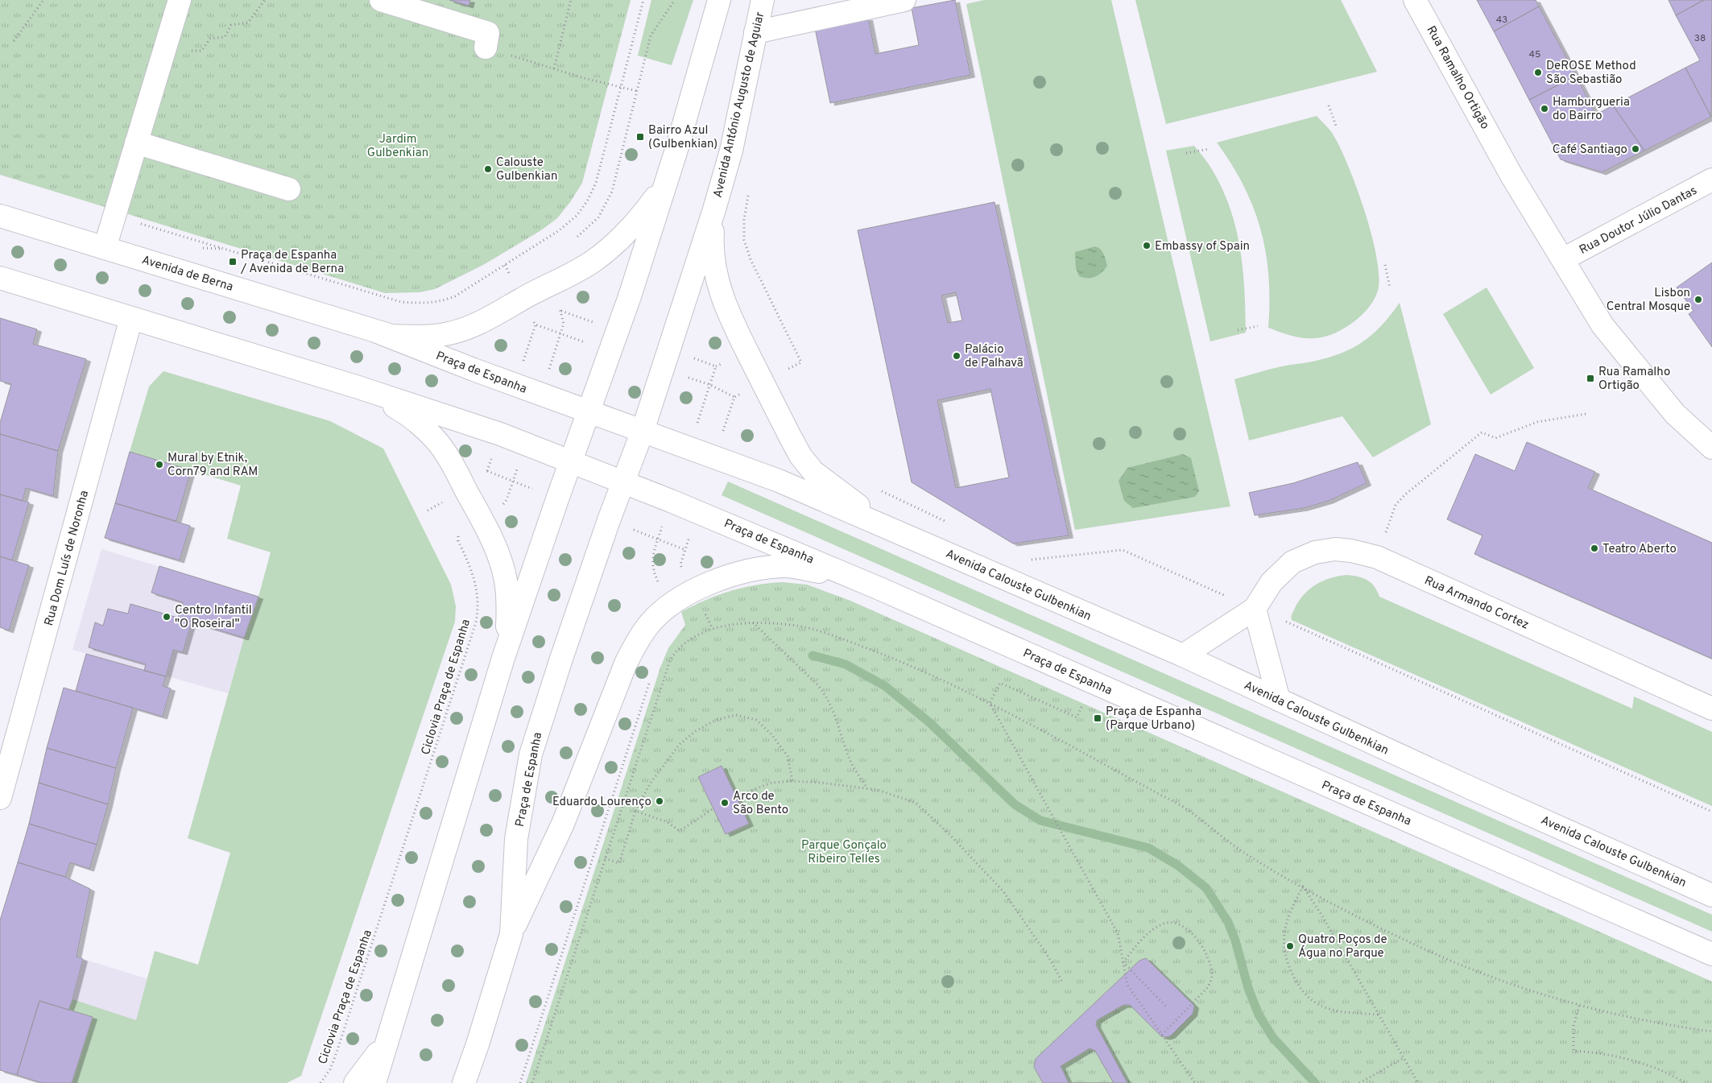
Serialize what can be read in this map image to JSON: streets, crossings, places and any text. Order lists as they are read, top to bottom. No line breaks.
{"streets":{"main road":["Rua Ramalho Ortigão","Avenida António Augusto de Aguiar","Rua Doutor Júlio Dantas","Avenida de Berna","Praça de Espanha","Rua Dom Luís de Noronha","Avenida Calouste Gulbenkian","Rua Armando Cortez"],"path":["Ciclovia Praça de Espanha"]},"crossings":[["Rua Ramalho Ortigão","Rua Doutor Júlio Dantas"],["Avenida António Augusto de Aguiar","Praça de Espanha"],["Avenida de Berna","Praça de Espanha"],["Praça de Espanha","Avenida Calouste Gulbenkian"],["Praça de Espanha","Ciclovia Praça de Espanha"],["Avenida Calouste Gulbenkian","Rua Armando Cortez"]],"parks":["Jardim Gulbenkian","Parque Gonçalo Ribeiro Telles"],"places":{"other":["DeROSE Method São Sebastião","Hamburgueria do Bairro","Café Santiago","Calouste Gulbenkian","Embassy of Spain","Lisbon Central Mosque","Palácio de Palhavã","Mural by Etnik, Corn79 and RAM","Teatro Aberto","Centro Infantil \"O Roseiral\"","Eduardo Lourenço","Arco de São Bento","Quatro Poços de Água no Parque"],"transit":["Bairro Azul (Gulbenkian)","Praça de Espanha / Avenida de Berna","Rua Ramalho Ortigão","Praça de Espanha (Parque Urbano)"]},"house_numbers":["43","38","45"]}
